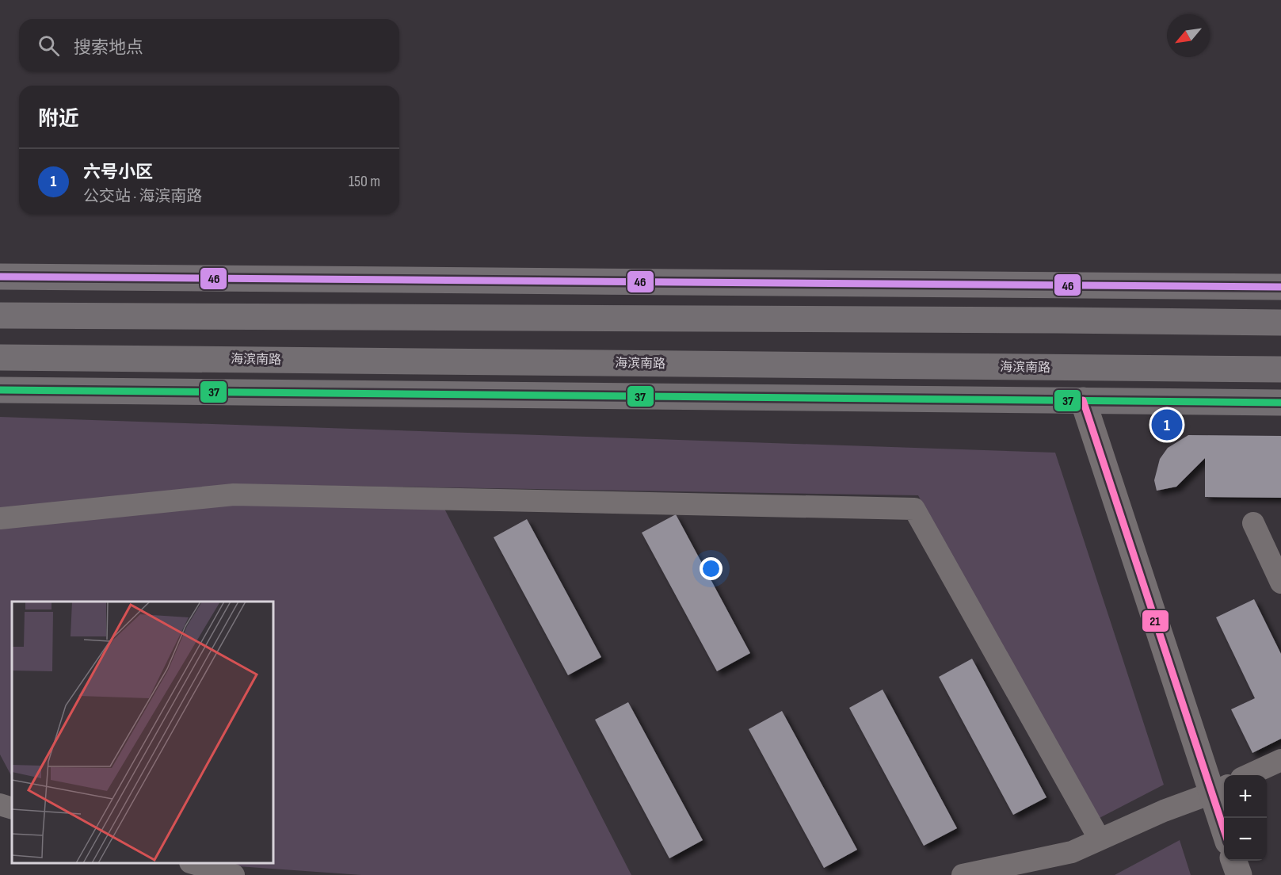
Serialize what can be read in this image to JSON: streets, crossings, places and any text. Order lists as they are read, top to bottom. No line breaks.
{"streets":{"highway":["海滨南路"]},"lines":["transit line 46","transit line 37","transit line 21"],"north":"bottom left","page":{"search":"搜索地点","heading":"附近","list":[{"mark":"1","name":"六号小区","note":"公交站 · 海滨南路","value":"150 m"}],"pins":"1","map_buttons":["+","−"]}}
